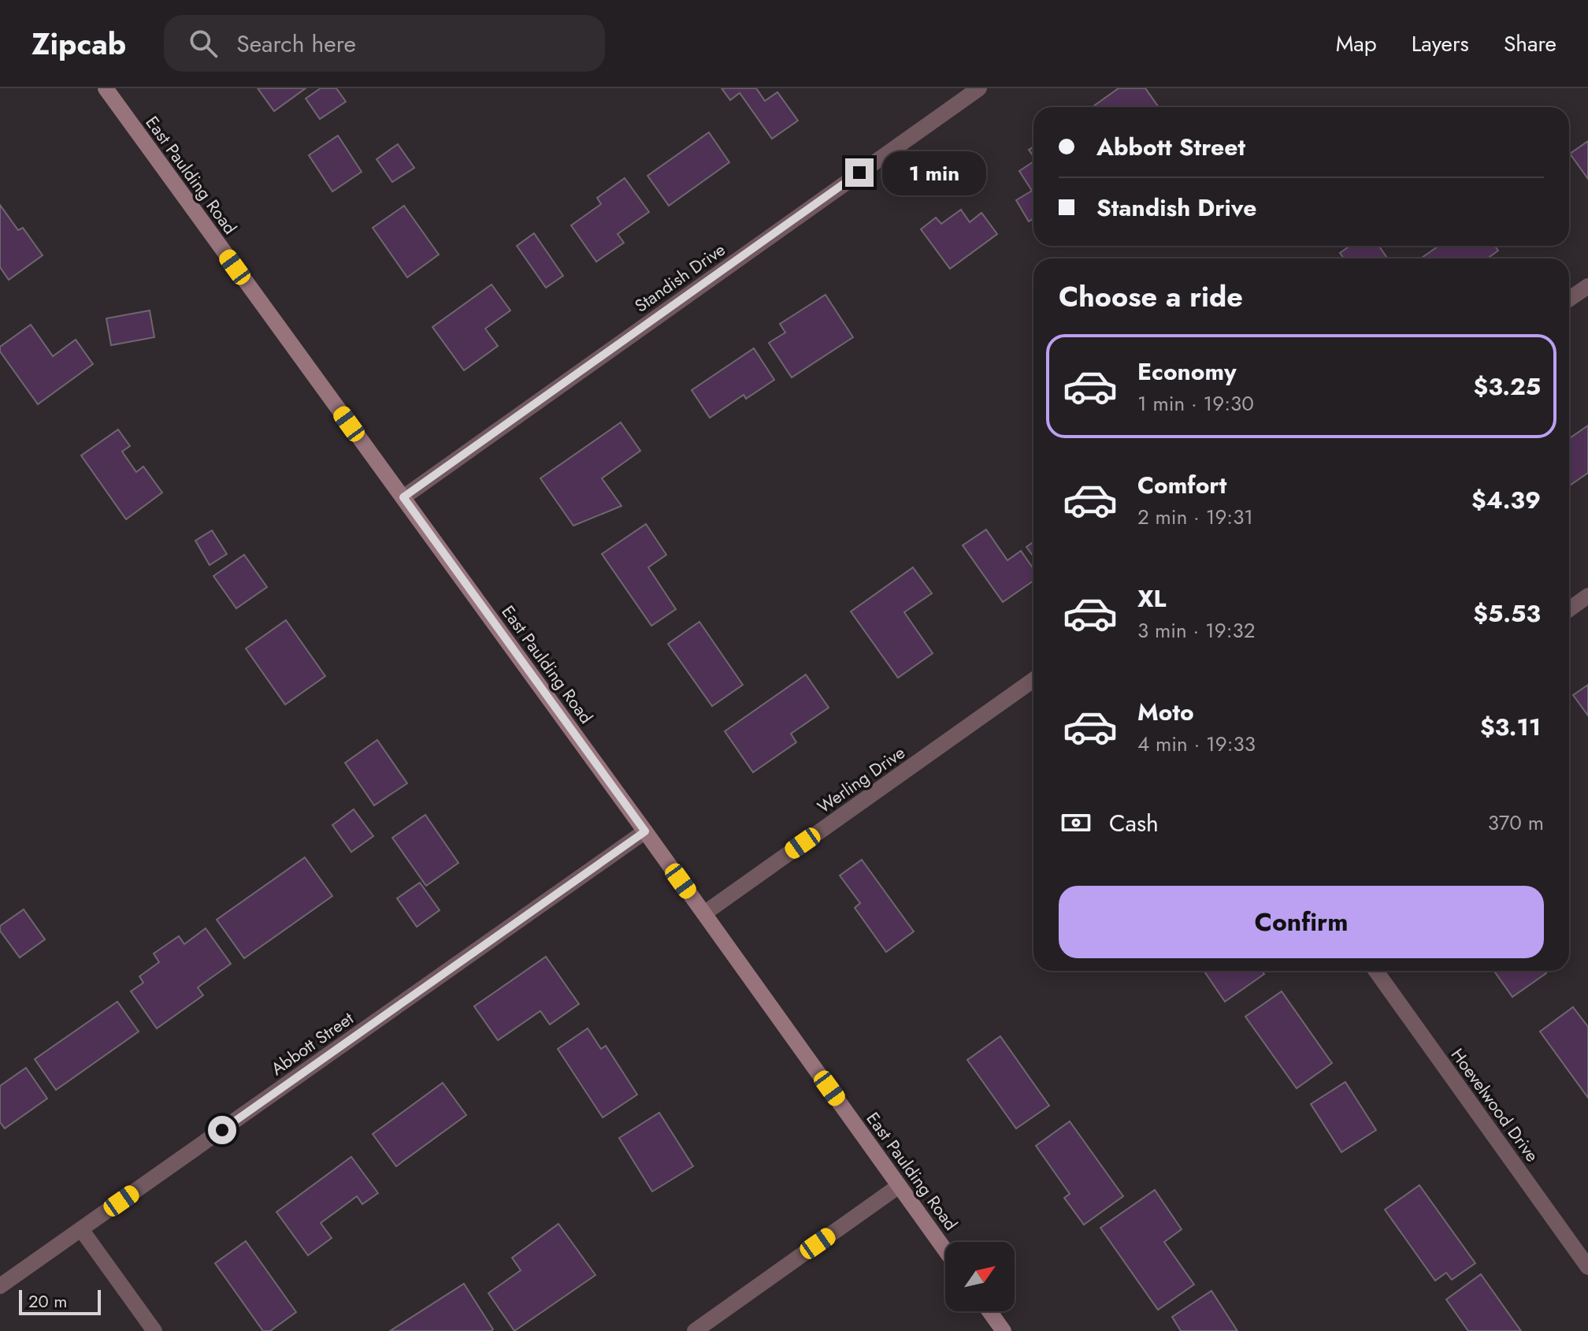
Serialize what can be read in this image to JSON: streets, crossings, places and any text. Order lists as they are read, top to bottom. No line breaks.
{"streets":{"main road":["East Paulding Road"],"street":["Standish Drive","Werling Drive","Abbott Street","Hoevelwood Drive"]},"crossings":[["East Paulding Road","Standish Drive"],["East Paulding Road","Werling Drive"],["East Paulding Road","Abbott Street"]],"scale_bar":"20 m","north":"top right","page":{"header":"Zipcab","search":"Search here","nav":["Map","Layers","Share"],"banner":["Abbott Street","Standish Drive"],"bubble":"1 min","heading":"Choose a ride","list":[{"name":"Economy","note":"1 min · 19:30","value":"$3.25"},{"name":"Comfort","note":"2 min · 19:31","value":"$4.39"},{"name":"XL","note":"3 min · 19:32","value":"$5.53"},{"name":"Moto","note":"4 min · 19:33","value":"$3.11"}],"pay":["Cash","370 m"],"buttons":"Confirm","scale":"20 m"}}
